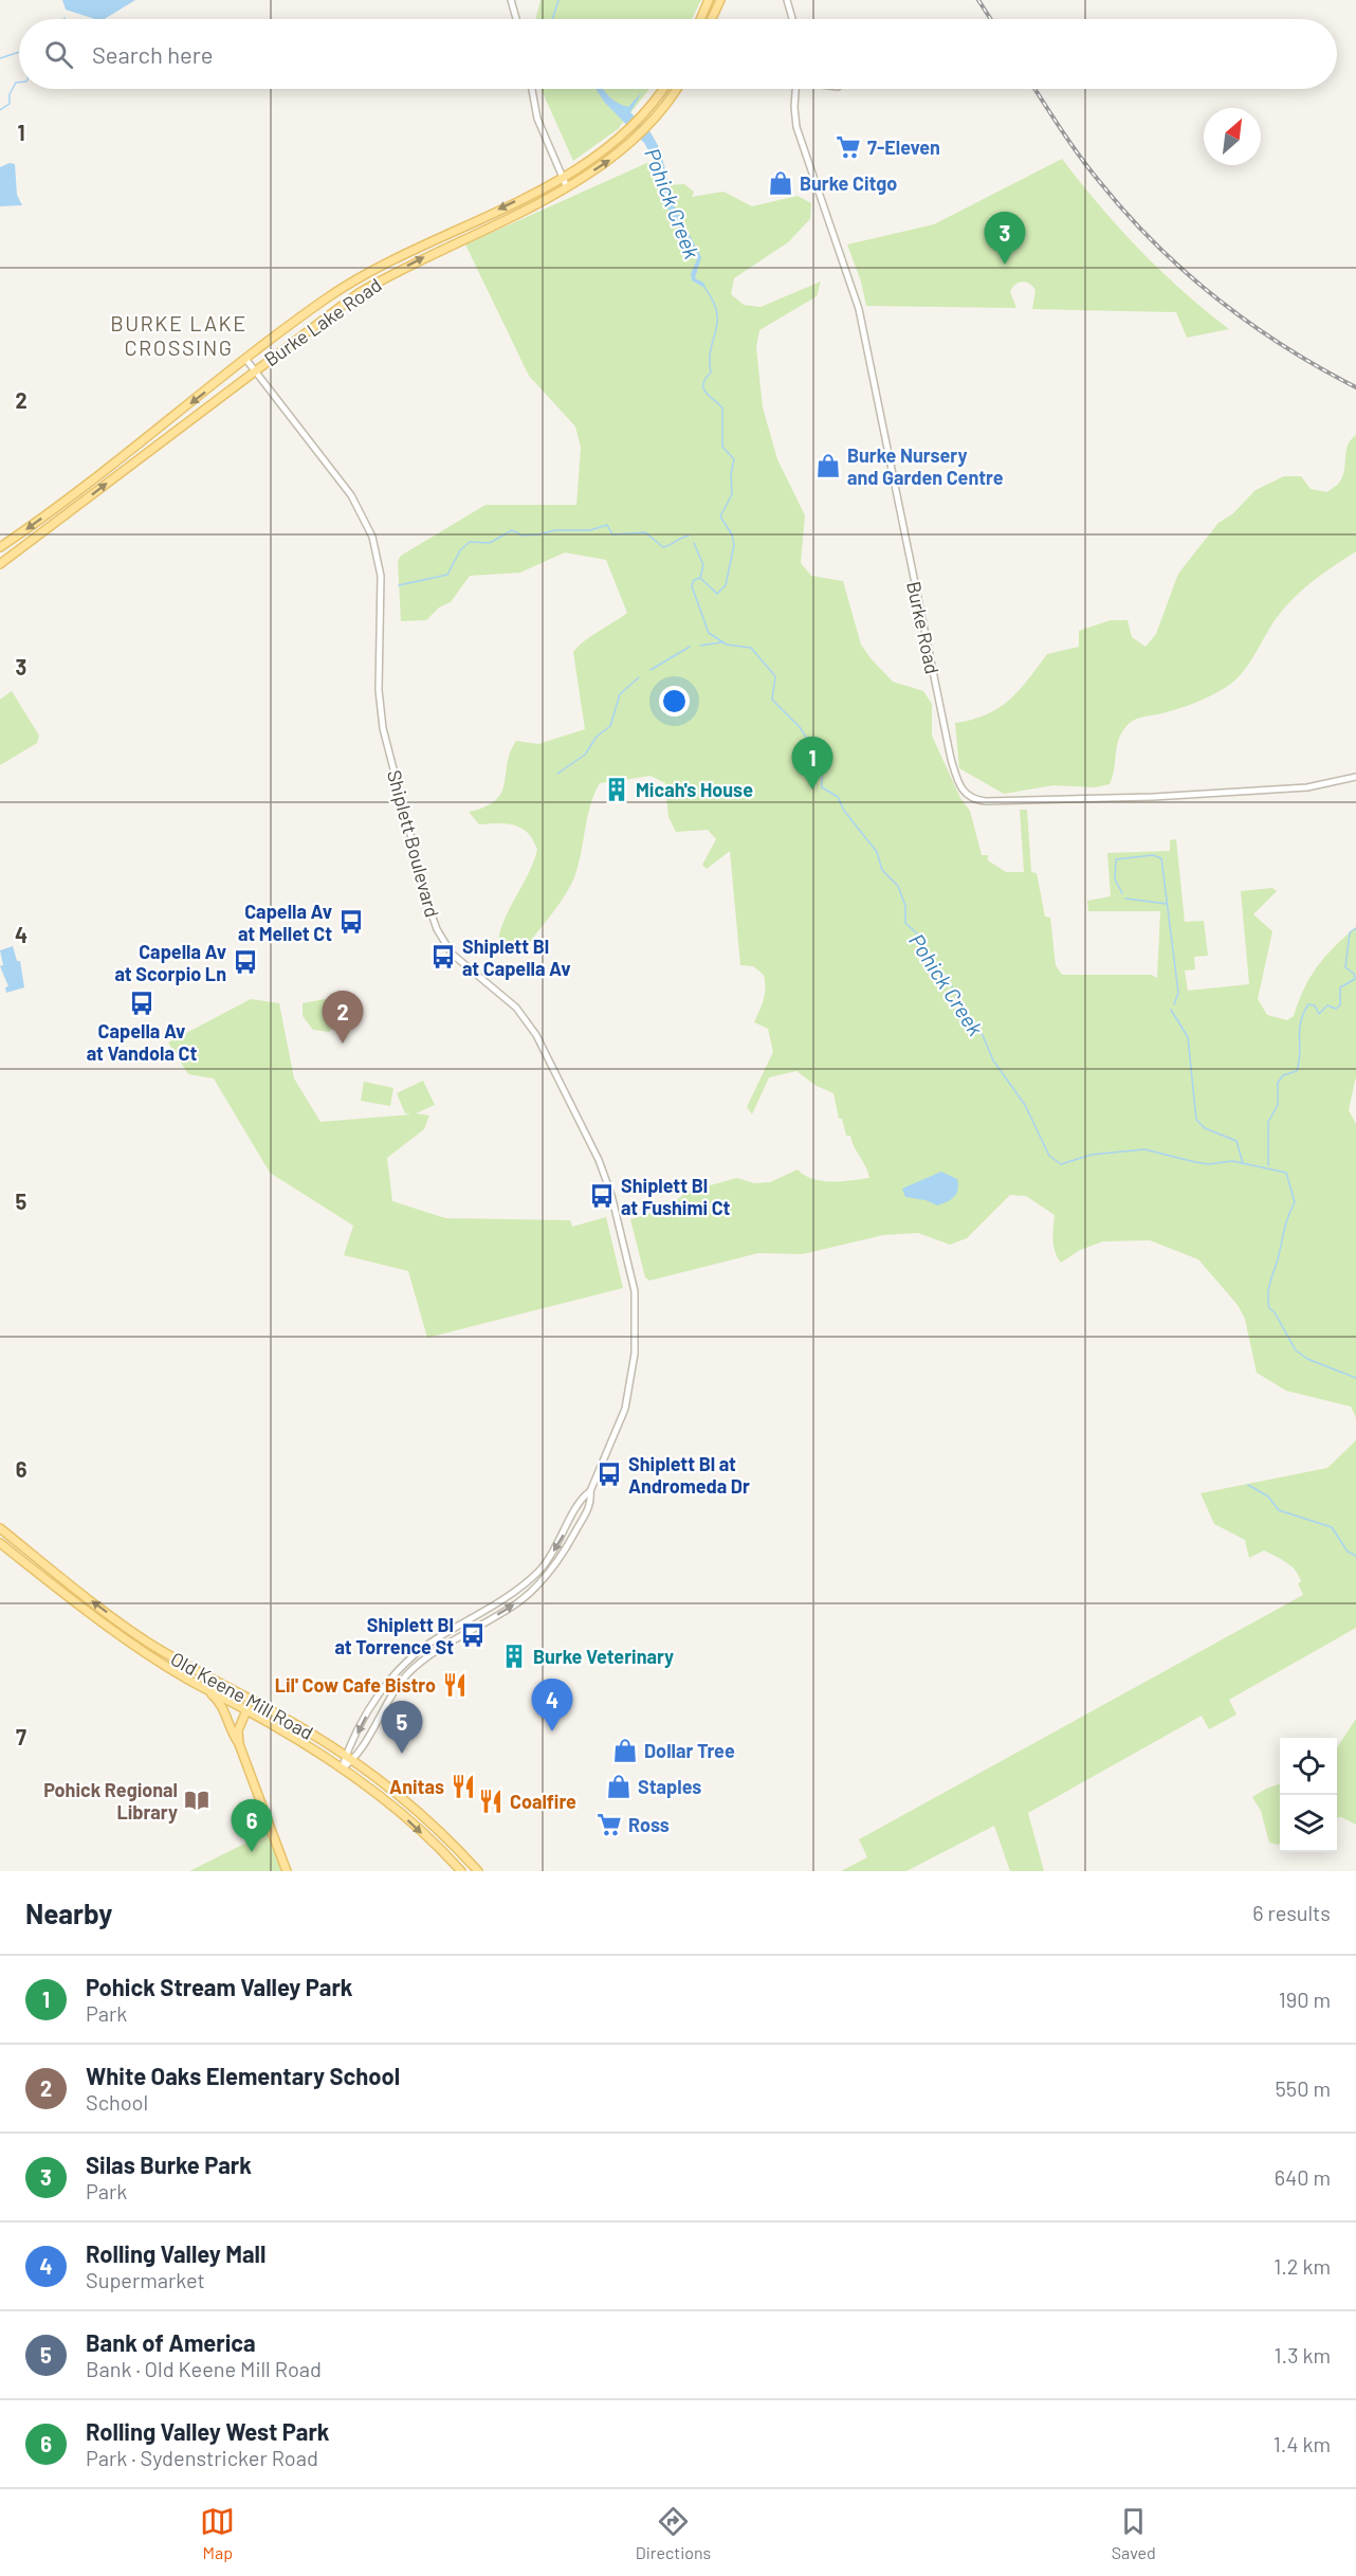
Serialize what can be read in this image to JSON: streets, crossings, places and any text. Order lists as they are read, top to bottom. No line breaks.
{"streets":{"main road":["Burke Lake Road","Old Keene Mill Road"],"street":["Burke Road","Shiplett Boulevard"]},"crossings":[["Burke Lake Road","Shiplett Boulevard"],["Shiplett Boulevard","Old Keene Mill Road"]],"districts":["BURKE LAKE CROSSING"],"water":["Pohick Creek"],"places":{"supermarket":["7-Eleven","Ross"],"shop":["Burke Citgo","Burke Nursery and Garden Centre","Dollar Tree","Staples"],"building":["Micah's House","Burke Veterinary"],"bus stop":["Capella Av at Mellet Ct","Shiplett Bl at Capella Av","Capella Av at Scorpio Ln","Capella Av at Vandola Ct","Shiplett Bl at Fushimi Ct","Shiplett Bl at Andromeda Dr","Shiplett Bl at Torrence St"],"restaurant":["Lil' Cow Cafe Bistro","Anitas","Coalfire"],"library":["Pohick Regional Library"]},"north":"top right","page":{"search":"Search here","pins":["3","1","2","4","5","6"],"heading":["Nearby","6 results"],"list":[{"mark":"1","name":"Pohick Stream Valley Park","note":"Park","value":"190 m"},{"mark":"2","name":"White Oaks Elementary School","note":"School","value":"550 m"},{"mark":"3","name":"Silas Burke Park","note":"Park","value":"640 m"},{"mark":"4","name":"Rolling Valley Mall","note":"Supermarket","value":"1.2 km"},{"mark":"5","name":"Bank of America","note":"Bank · Old Keene Mill Road","value":"1.3 km"},{"mark":"6","name":"Rolling Valley West Park","note":"Park · Sydenstricker Road","value":"1.4 km"}],"nav":["Map","Directions","Saved"]},"grid":{"rows":["1","2","3","4","5","6","7"]}}
